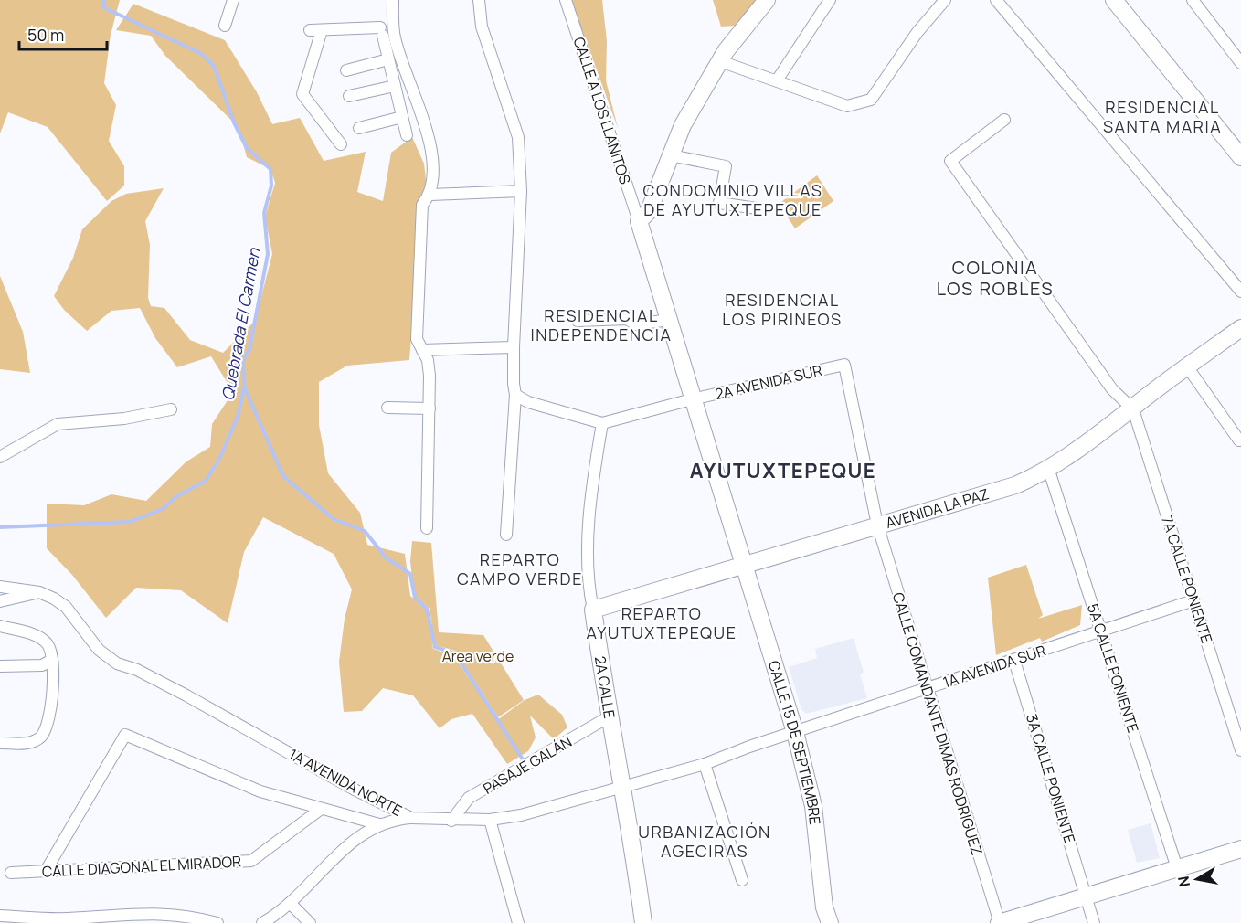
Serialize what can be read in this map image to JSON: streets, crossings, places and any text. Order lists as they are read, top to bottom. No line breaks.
{"streets":{"street":["CALLE A LOS LLANITOS","2A AVENIDA SUR","AVENIDA LA PAZ","7A CALLE PONIENTE","1A AVENIDA SUR","5A CALLE PONIENTE","2A CALLE","CALLE COMANDANTE DIMAS RODRIGUEZ","CALLE 15 DE SEPTIEMBRE","PASAJE GALÁN","3A CALLE PONIENTE","1A AVENIDA NORTE","CALLE DIAGONAL EL MIRADOR"]},"crossings":[["CALLE A LOS LLANITOS","CALLE 15 DE SEPTIEMBRE"],["2A AVENIDA SUR","2A CALLE"],["2A AVENIDA SUR","CALLE COMANDANTE DIMAS RODRIGUEZ"],["2A AVENIDA SUR","CALLE 15 DE SEPTIEMBRE"],["AVENIDA LA PAZ","7A CALLE PONIENTE"],["AVENIDA LA PAZ","5A CALLE PONIENTE"],["AVENIDA LA PAZ","2A CALLE"],["AVENIDA LA PAZ","CALLE COMANDANTE DIMAS RODRIGUEZ"],["AVENIDA LA PAZ","CALLE 15 DE SEPTIEMBRE"],["7A CALLE PONIENTE","1A AVENIDA SUR"],["1A AVENIDA SUR","5A CALLE PONIENTE"],["1A AVENIDA SUR","CALLE COMANDANTE DIMAS RODRIGUEZ"],["1A AVENIDA SUR","CALLE 15 DE SEPTIEMBRE"],["1A AVENIDA SUR","3A CALLE PONIENTE"],["1A AVENIDA SUR","1A AVENIDA NORTE"],["2A CALLE","PASAJE GALÁN"],["2A CALLE","1A AVENIDA NORTE"],["CALLE 15 DE SEPTIEMBRE","1A AVENIDA NORTE"],["PASAJE GALÁN","1A AVENIDA NORTE"]],"districts":["RESIDENCIAL SANTA MARIA","CONDOMINIO VILLAS DE AYUTUXTEPEQUE","COLONIA LOS ROBLES","RESIDENCIAL LOS PIRINEOS","RESIDENCIAL INDEPENDENCIA","AYUTUXTEPEQUE","REPARTO CAMPO VERDE","REPARTO AYUTUXTEPEQUE","URBANIZACIÓN AGECIRAS"],"water":["Quebrada El Carmen"],"parks":["Area verde"],"scale_bar":"50 m","north":"left"}
